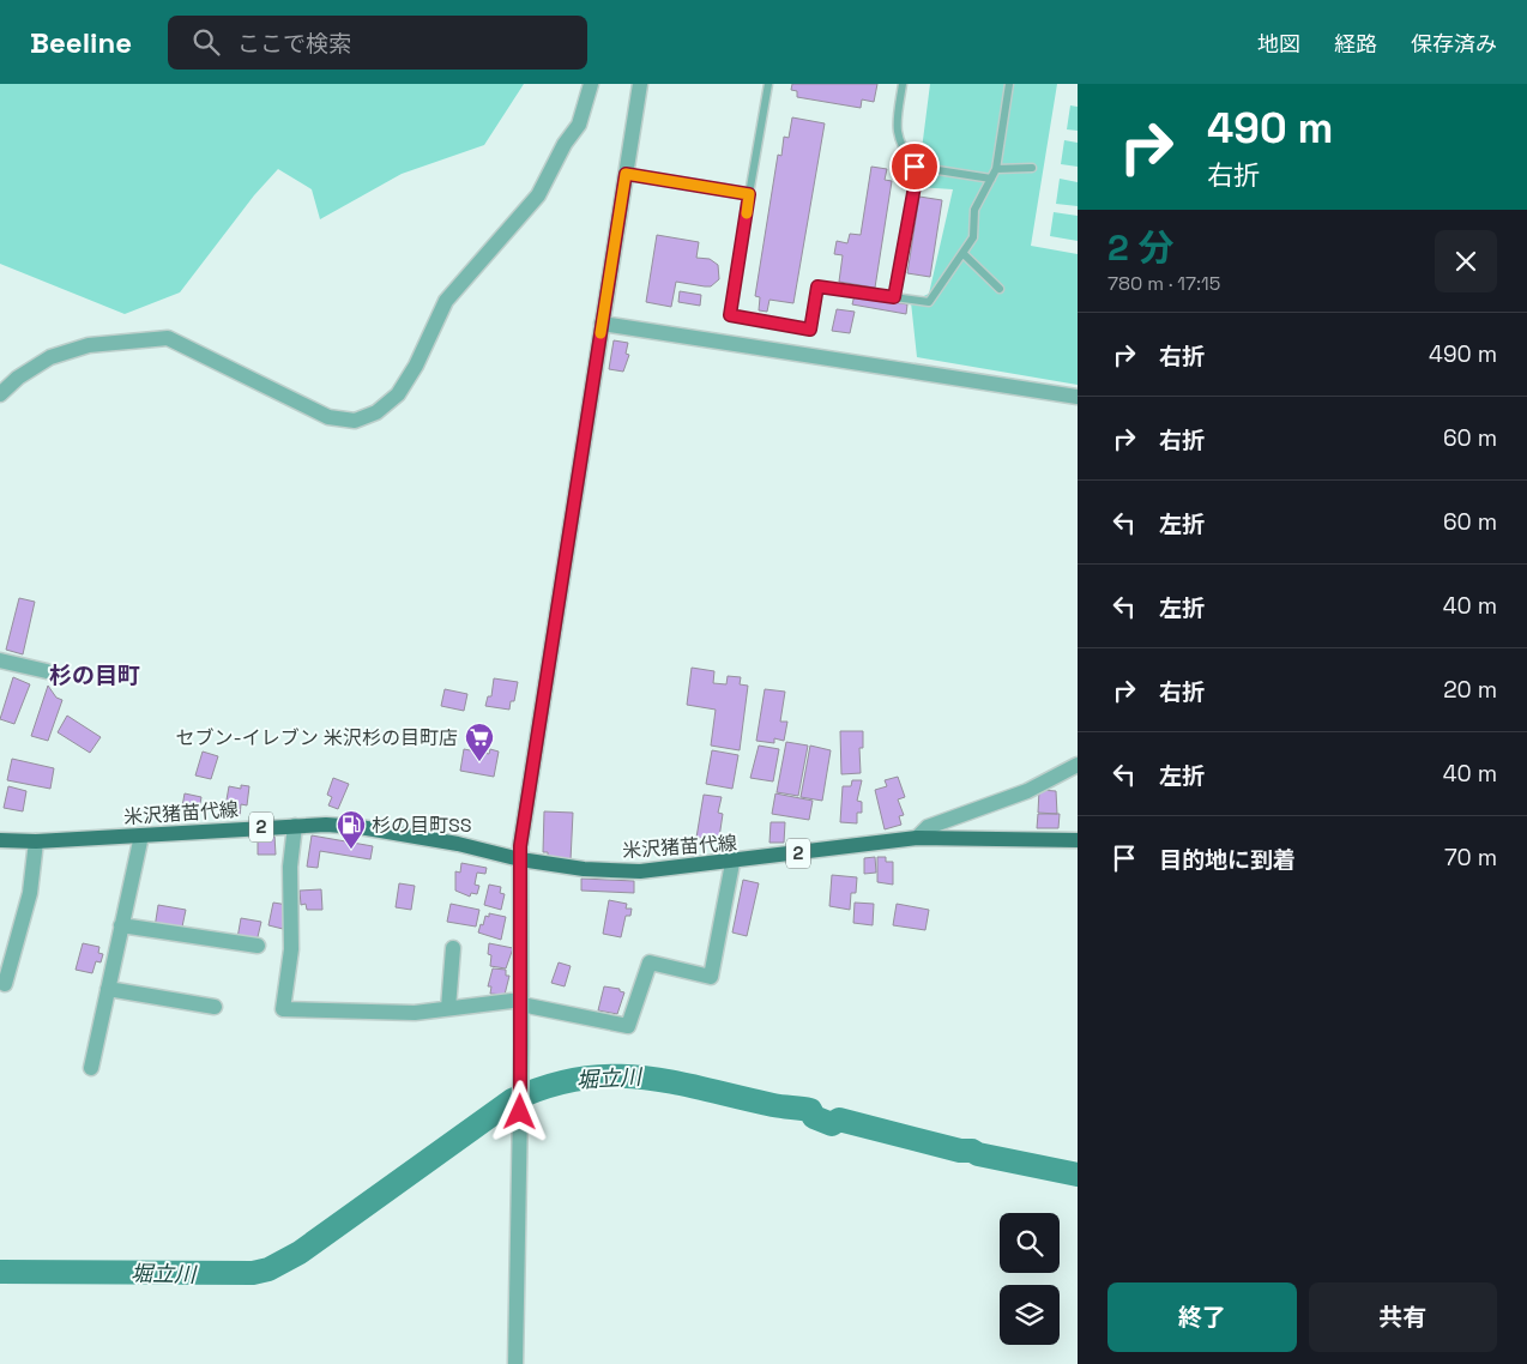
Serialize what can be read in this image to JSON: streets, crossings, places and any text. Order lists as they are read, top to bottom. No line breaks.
{"streets":{"main road":["米沢猪苗代線","2"]},"districts":["杉の目町"],"water":["堀立川"],"places":{"supermarket":["セブン-イレブン 米沢杉の目町店"],"fuel station":["杉の目町SS"]},"page":{"header":"Beeline","search":"ここで検索","nav":["地図","経路","保存済み"],"turn":["490 m","右折"],"heading":["2 分","780 m · 17:15"],"list":[{"name":"右折","value":"490 m"},{"name":"右折","value":"60 m"},{"name":"左折","value":"60 m"},{"name":"左折","value":"40 m"},{"name":"右折","value":"20 m"},{"name":"左折","value":"40 m"},{"name":"目的地に到着","value":"70 m"}],"buttons":["終了","共有"]}}
